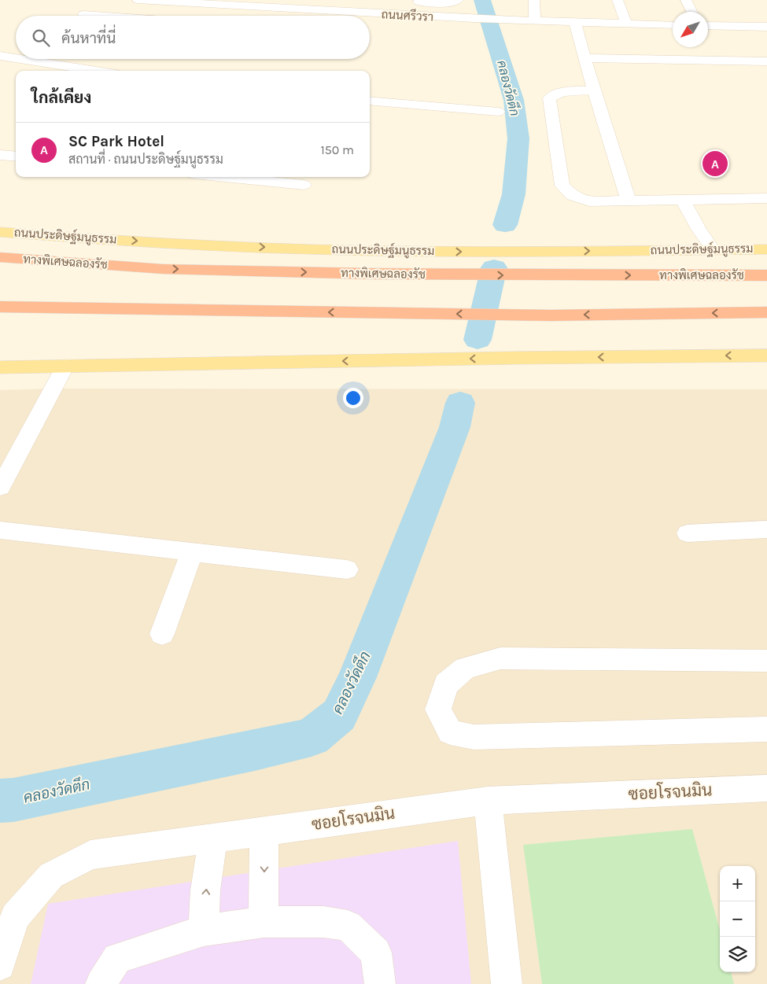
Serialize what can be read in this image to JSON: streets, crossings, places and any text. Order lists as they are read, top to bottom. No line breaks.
{"streets":{"highway":["ทางพิเศษฉลองรัช"],"main road":["ถนนประดิษฐ์มนูธรรม"],"street":["ถนนศรีวรา","ซอยโรจนมิน"]},"water":["คลองวัดตึก"],"north":"bottom left","page":{"search":"ค้นหาที่นี่","heading":"ใกล้เคียง","list":[{"mark":"A","name":"SC Park Hotel","note":"สถานที่ · ถนนประดิษฐ์มนูธรรม","value":"150 m"}],"pins":"A","map_buttons":["+","−"]}}
